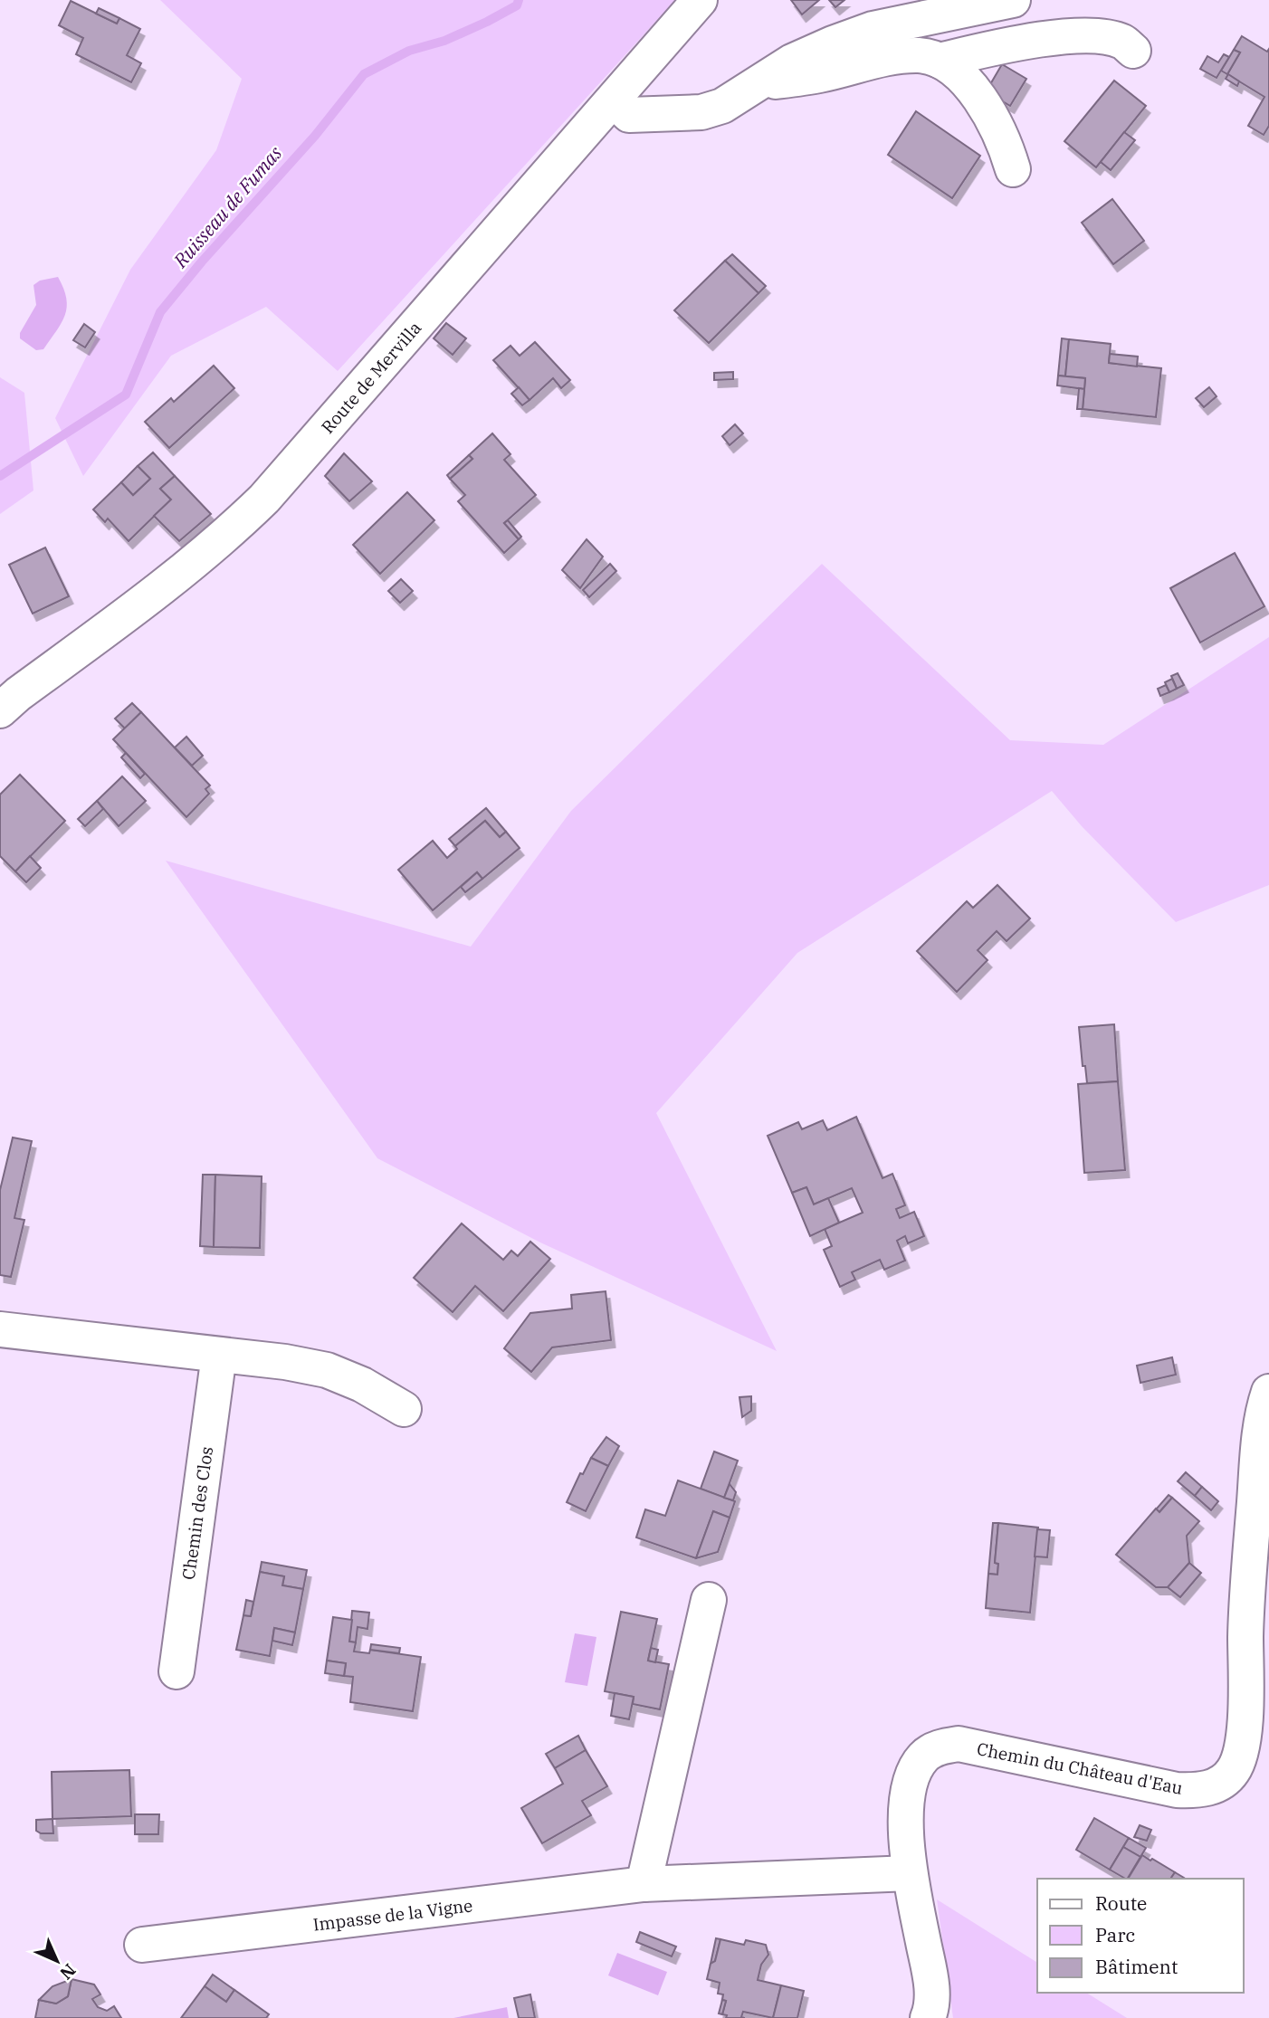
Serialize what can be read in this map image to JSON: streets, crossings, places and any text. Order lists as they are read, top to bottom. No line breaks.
{"streets":{"street":["Route de Mervilla","Chemin des Clos","Chemin du Château d'Eau","Impasse de la Vigne"]},"crossings":[["Chemin du Château d'Eau","Impasse de la Vigne"]],"water":["Ruisseau de Fumas"],"legend":["Route","Parc","Bâtiment"],"north":"bottom right"}
